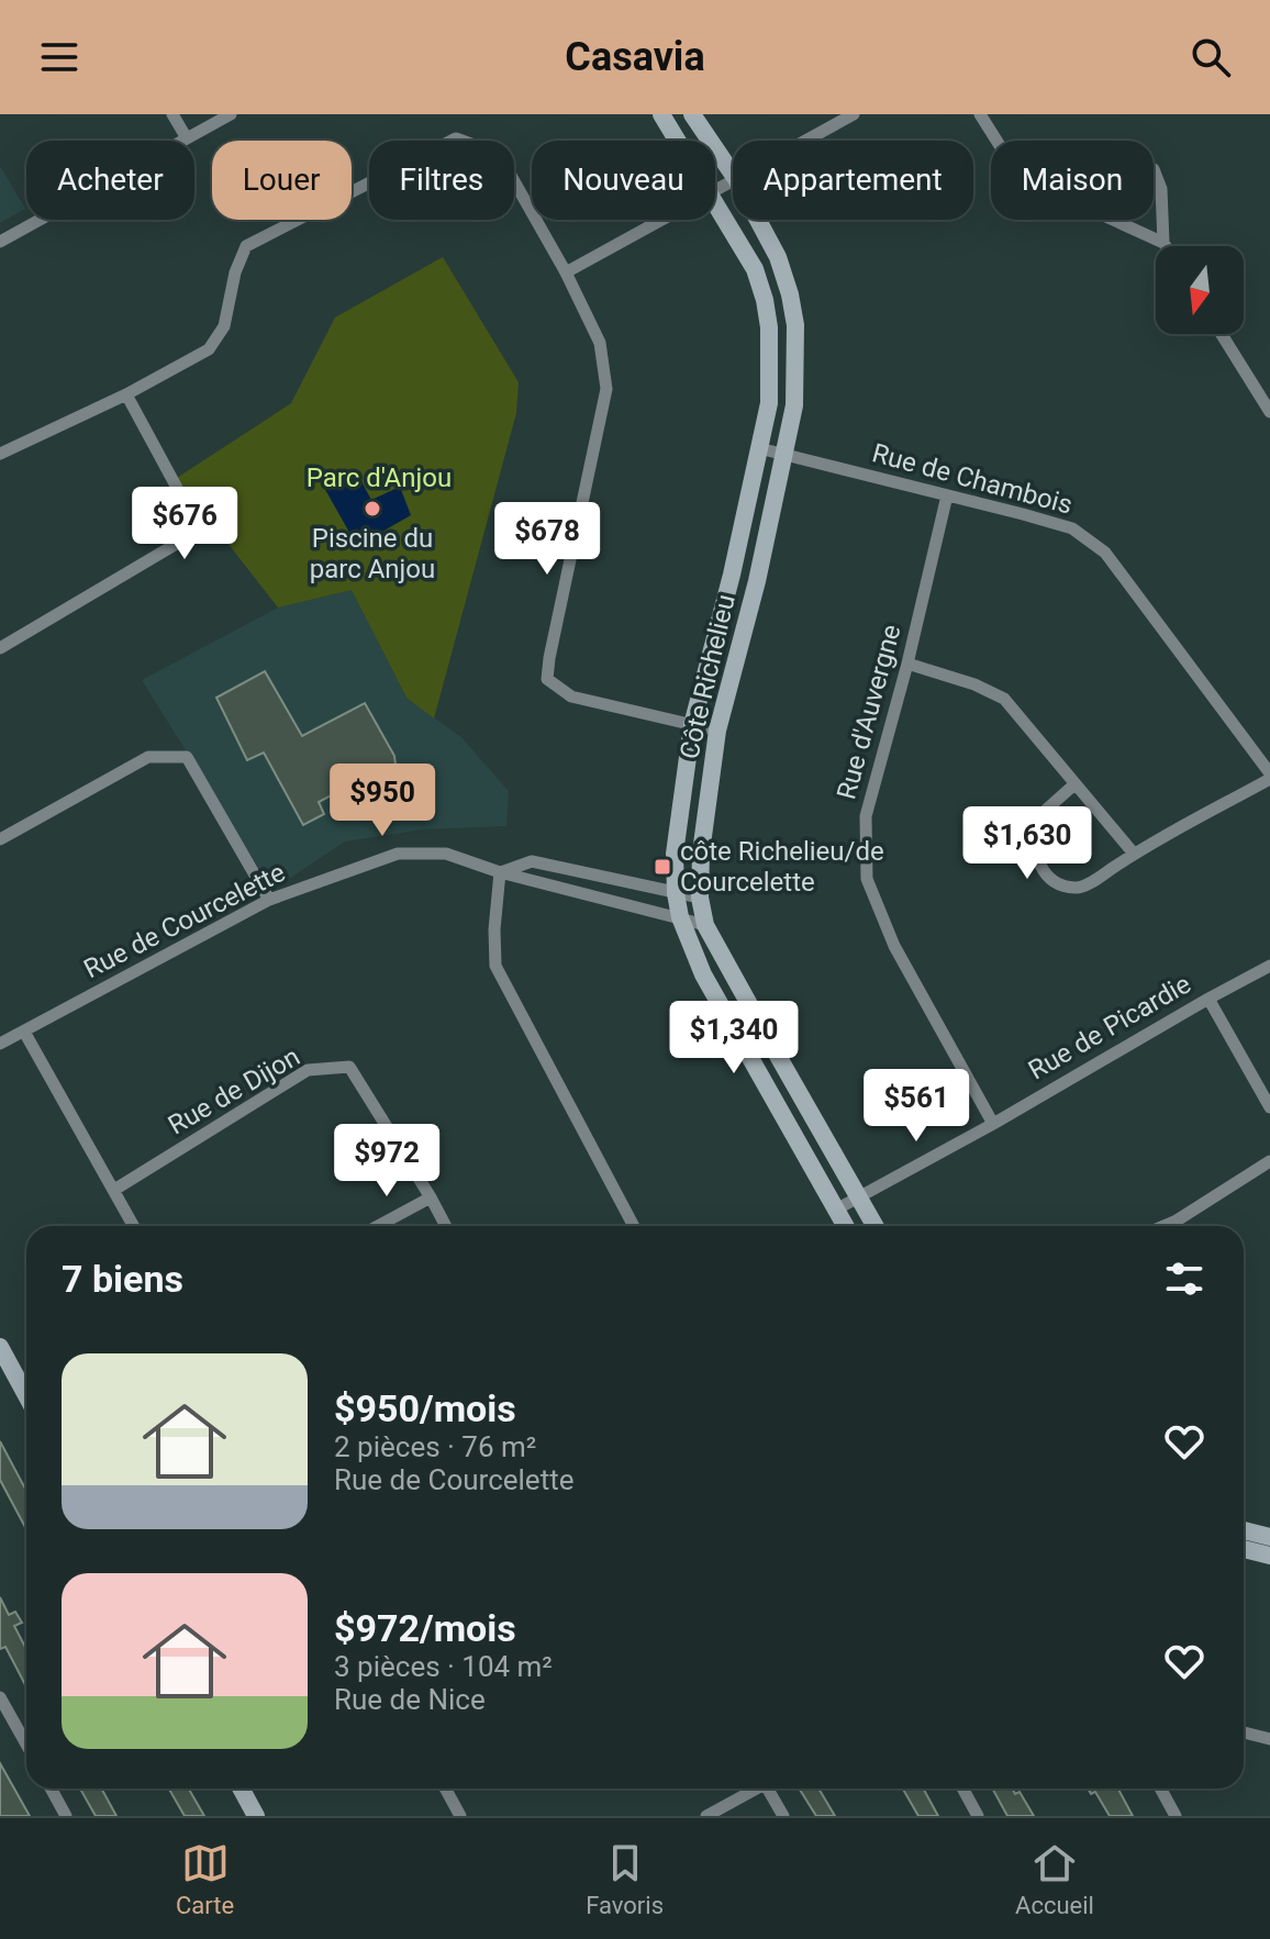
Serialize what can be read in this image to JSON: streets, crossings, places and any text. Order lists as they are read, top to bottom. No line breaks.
{"streets":{"street":["Rue de Chambois","Côte Richelieu","Rue d'Auvergne","Rue de Courcelette","Rue de Picardie","Rue de Dijon"]},"crossings":[["Rue de Chambois","Côte Richelieu"],["Rue de Chambois","Rue d'Auvergne"],["Côte Richelieu","Rue de Courcelette"],["Côte Richelieu","Rue de Picardie"],["Rue d'Auvergne","Rue de Picardie"]],"parks":["Parc d'Anjou"],"places":{"other":["Piscine du parc Anjou"],"transit":["côte Richelieu/de Courcelette"]},"north":"bottom","page":{"header":"Casavia","chip":["Acheter","Louer","Filtres","Nouveau","Appartement","Maison"],"price":["$676","$678","$950","$1,630","$1,340","$561","$972"],"heading":"7 biens","list":[{"name":"$950/mois","note":"2 pièces · 76 m² · Rue de Courcelette"},{"name":"$972/mois","note":"3 pièces · 104 m² · Rue de Nice"}],"tabs":["Carte","Favoris","Accueil"]}}
